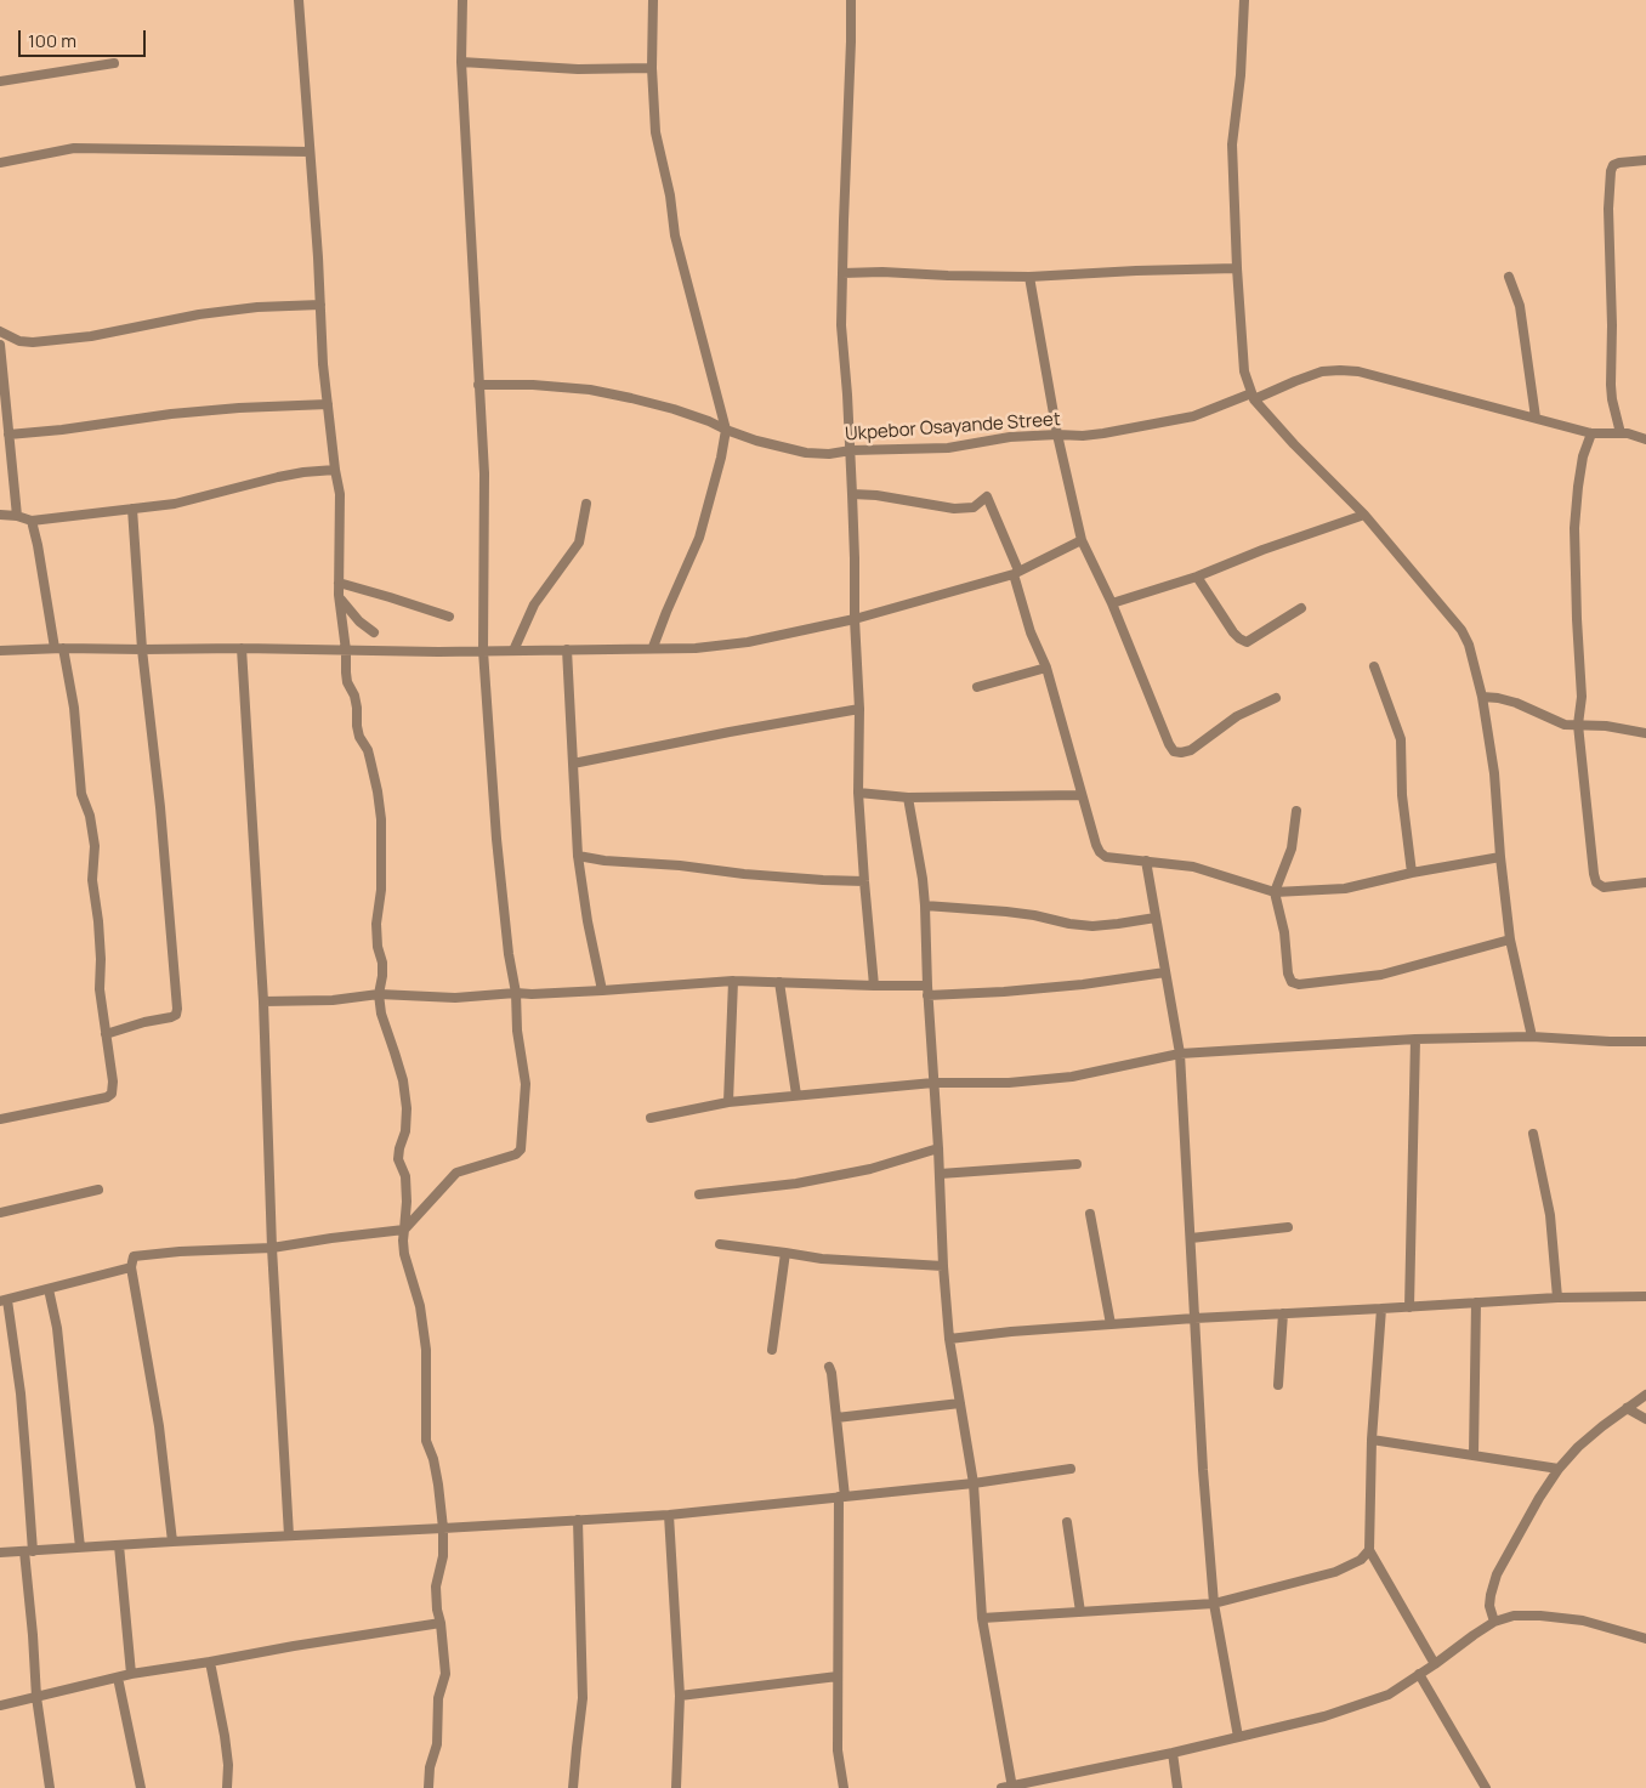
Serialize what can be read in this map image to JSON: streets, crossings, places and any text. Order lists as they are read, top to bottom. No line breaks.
{"streets":{"street":["Ukpebor Osayande Street"]},"scale_bar":"100 m"}
